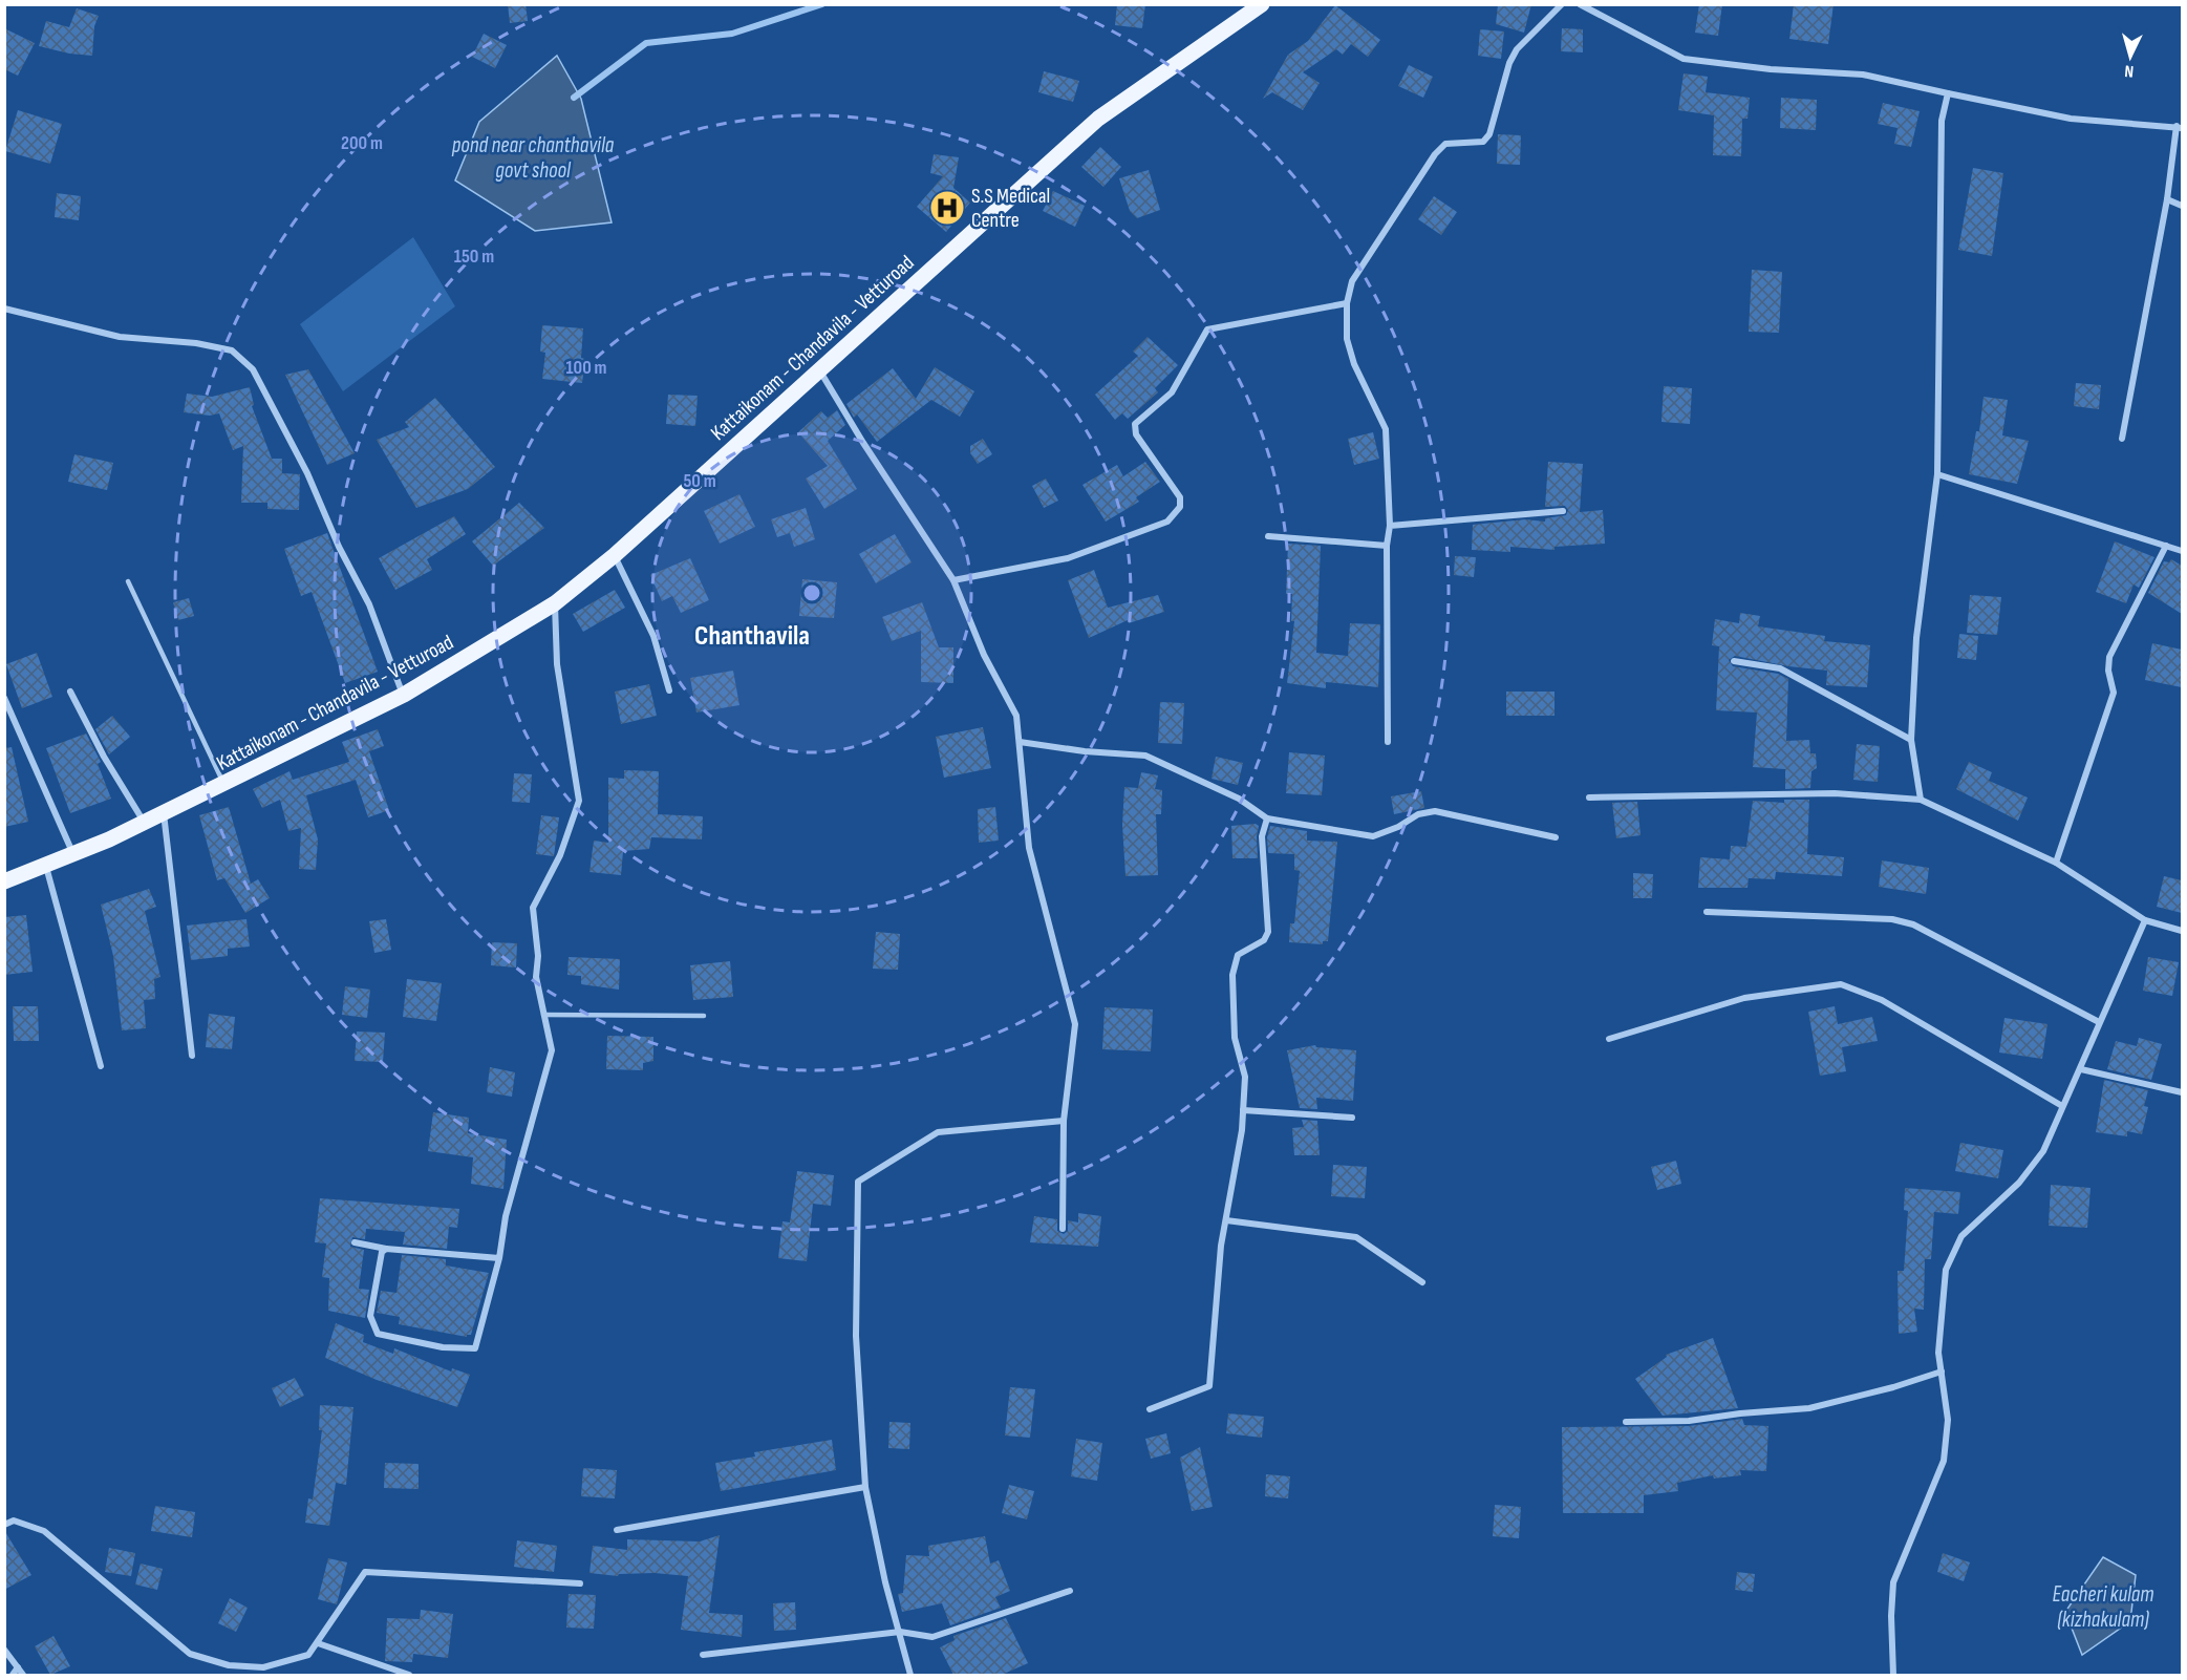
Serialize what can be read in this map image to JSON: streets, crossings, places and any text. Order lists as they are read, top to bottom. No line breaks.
{"streets":{"main road":["Kattaikonam - Chandavila - Vetturoad"]},"districts":["Chanthavila"],"water":["pond near chanthavila govt shool","Eacheri kulam (kizhakulam)"],"places":{"hospital":["S.S Medical Centre"]},"north":"bottom","rings":["200 m","150 m","100 m","50 m"]}
